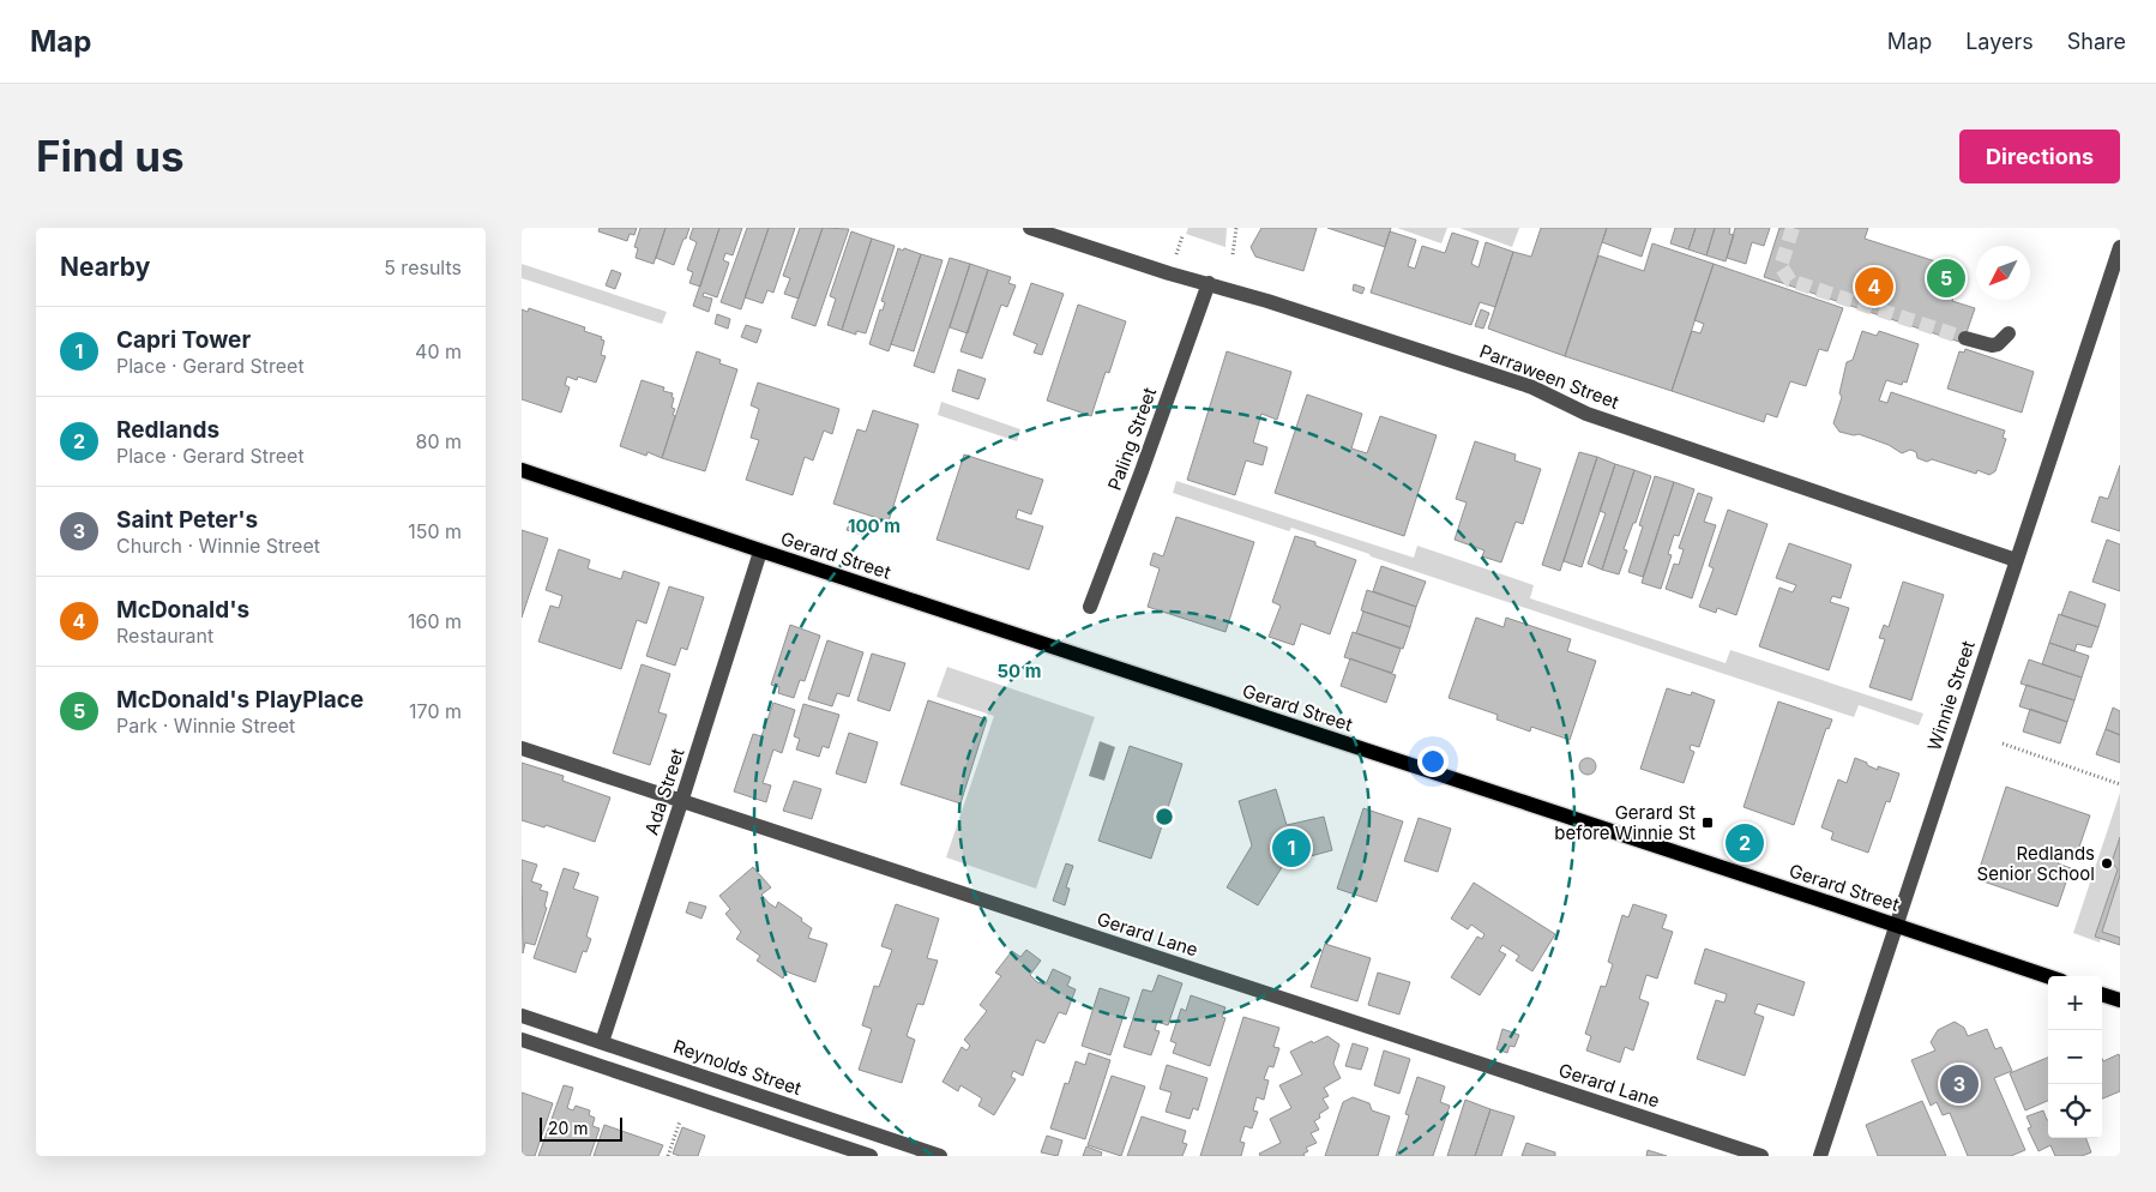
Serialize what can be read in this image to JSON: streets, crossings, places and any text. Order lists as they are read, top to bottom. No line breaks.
{"streets":{"main road":["Gerard Street"],"street":["Parraween Street","Paling Street","Winnie Street","Ada Street","Gerard Lane","Reynolds Street"]},"crossings":[["Parraween Street","Paling Street"],["Parraween Street","Winnie Street"],["Gerard Street","Winnie Street"],["Gerard Street","Ada Street"],["Ada Street","Gerard Lane"],["Ada Street","Reynolds Street"]],"places":{"transit":["Gerard St before Winnie St"],"other":["Redlands Senior School"]},"scale_bar":"20 m","north":"bottom left","page":{"header":"Map","nav":["Map","Layers","Share"],"buttons":"Directions","title":"Find us","heading":["Nearby","5 results"],"pins":["5","4","2","1","3"],"list":[{"mark":"1","name":"Capri Tower","note":"Place · Gerard Street","value":"40 m"},{"mark":"2","name":"Redlands","note":"Place · Gerard Street","value":"80 m"},{"mark":"3","name":"Saint Peter's","note":"Church · Winnie Street","value":"150 m"},{"mark":"4","name":"McDonald's","note":"Restaurant","value":"160 m"},{"mark":"5","name":"McDonald's PlayPlace","note":"Park · Winnie Street","value":"170 m"}],"map_buttons":["+","−"],"scale":"20 m"},"rings":["100 m","50 m"]}
